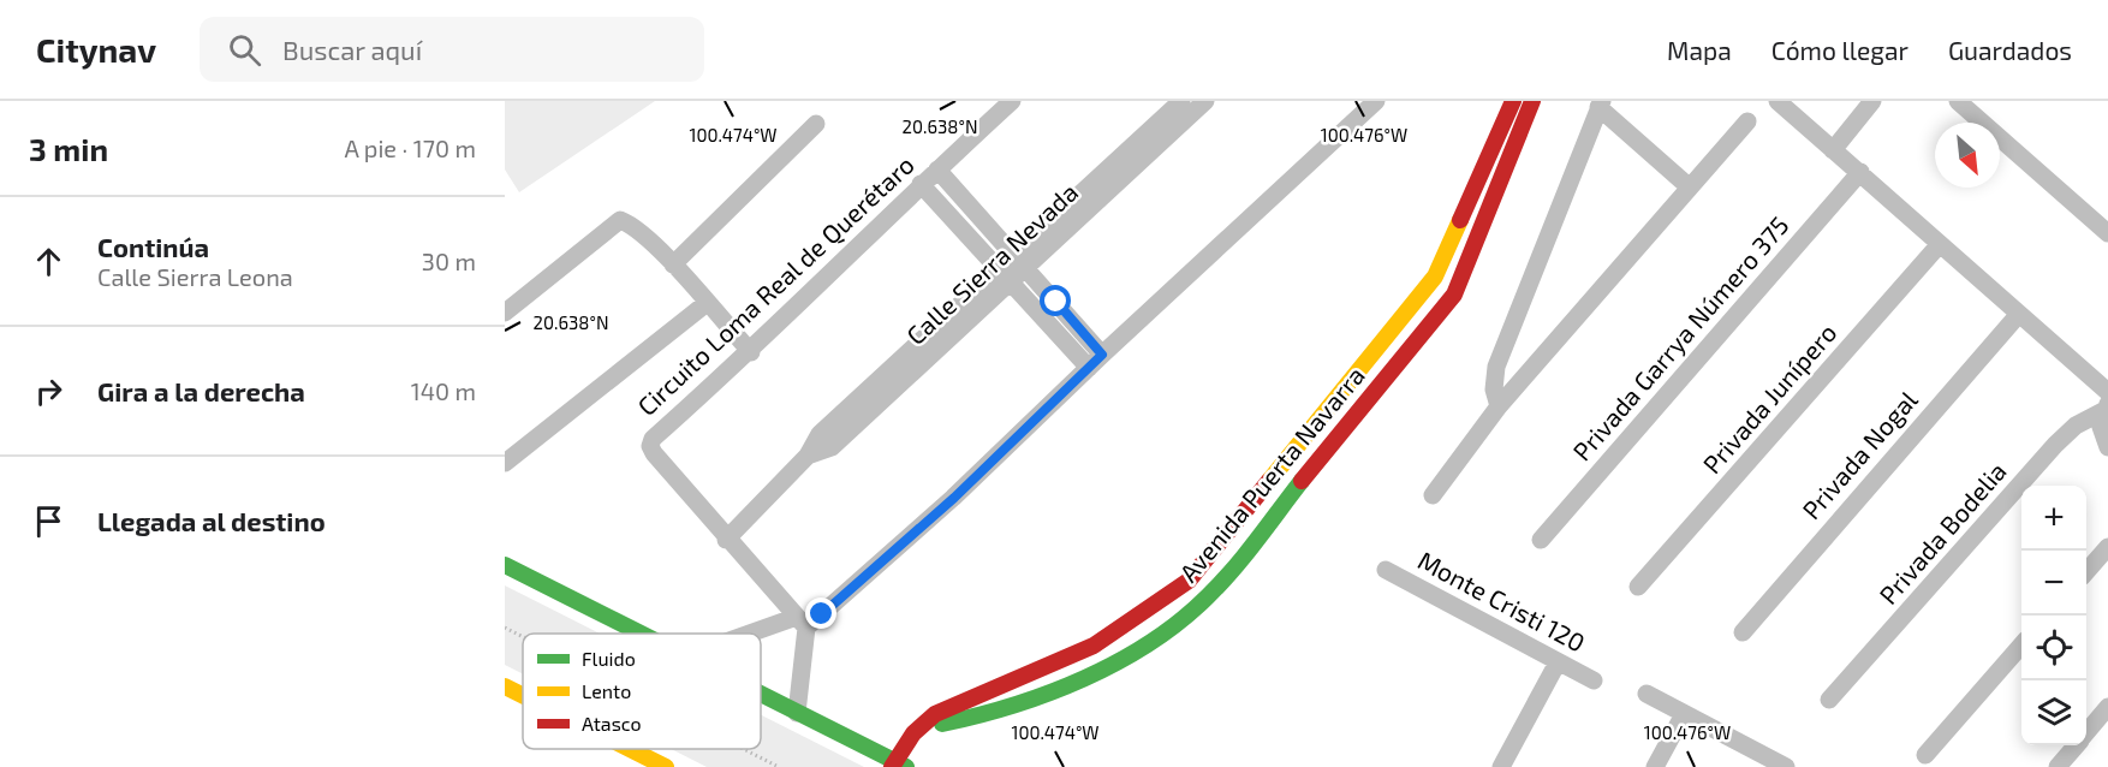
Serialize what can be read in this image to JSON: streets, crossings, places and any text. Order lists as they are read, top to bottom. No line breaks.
{"streets":{"street":["Calle Sierra Nevada","Circuito Loma Real de Querétaro","Privada Garrya Número 375","Privada Junípero","Privada Nogal","Avenida Puerta Navarra","Privada Bodelia","Monte Cristi 120"]},"crossings":[["Calle Sierra Nevada","Circuito Loma Real de Querétaro"]],"legend":["Fluido","Lento","Atasco"],"north":"bottom right","page":{"header":"Citynav","search":"Buscar aquí","nav":["Mapa","Cómo llegar","Guardados"],"heading":["3 min","A pie · 170 m"],"list":[["Continúa","Calle Sierra Leona","30 m"],["Gira a la derecha","140 m"],"Llegada al destino"],"map_buttons":["+","−"]},"coordinates":["20.638°N","100.474°W","100.476°W"]}
